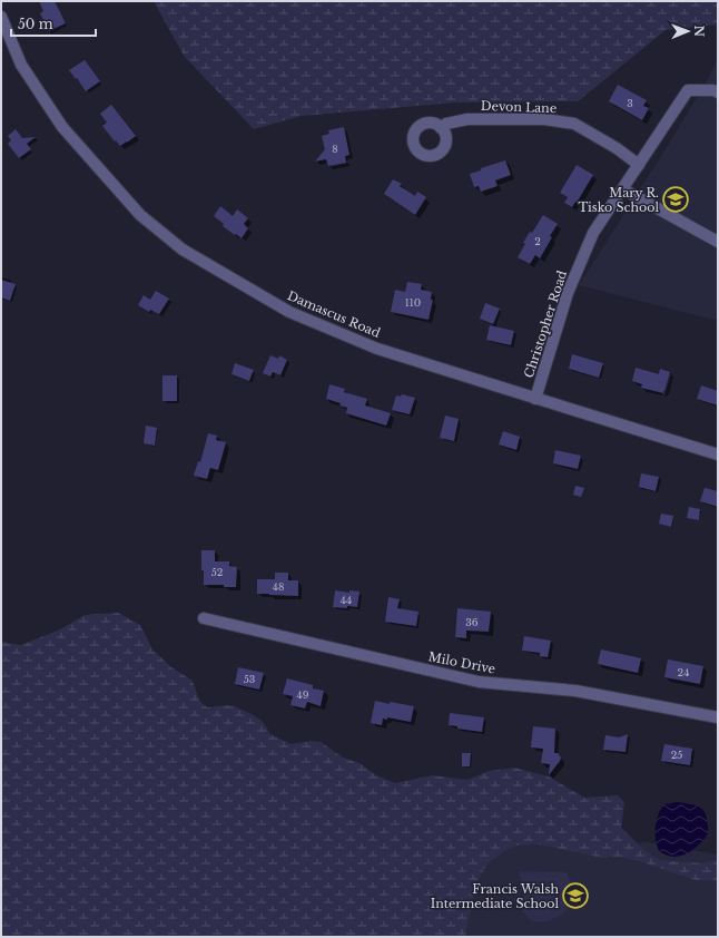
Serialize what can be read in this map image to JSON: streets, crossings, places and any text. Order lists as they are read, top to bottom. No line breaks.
{"streets":{"street":["Devon Lane","Damascus Road","Christopher Road","Milo Drive"]},"crossings":[["Devon Lane","Christopher Road"],["Damascus Road","Christopher Road"]],"places":{"school or university":["Mary R. Tisko School","Francis Walsh Intermediate School"]},"house_numbers":["3","8","2","110","52","48","44","36","24","53","49","25"],"scale_bar":"50 m","north":"right"}
